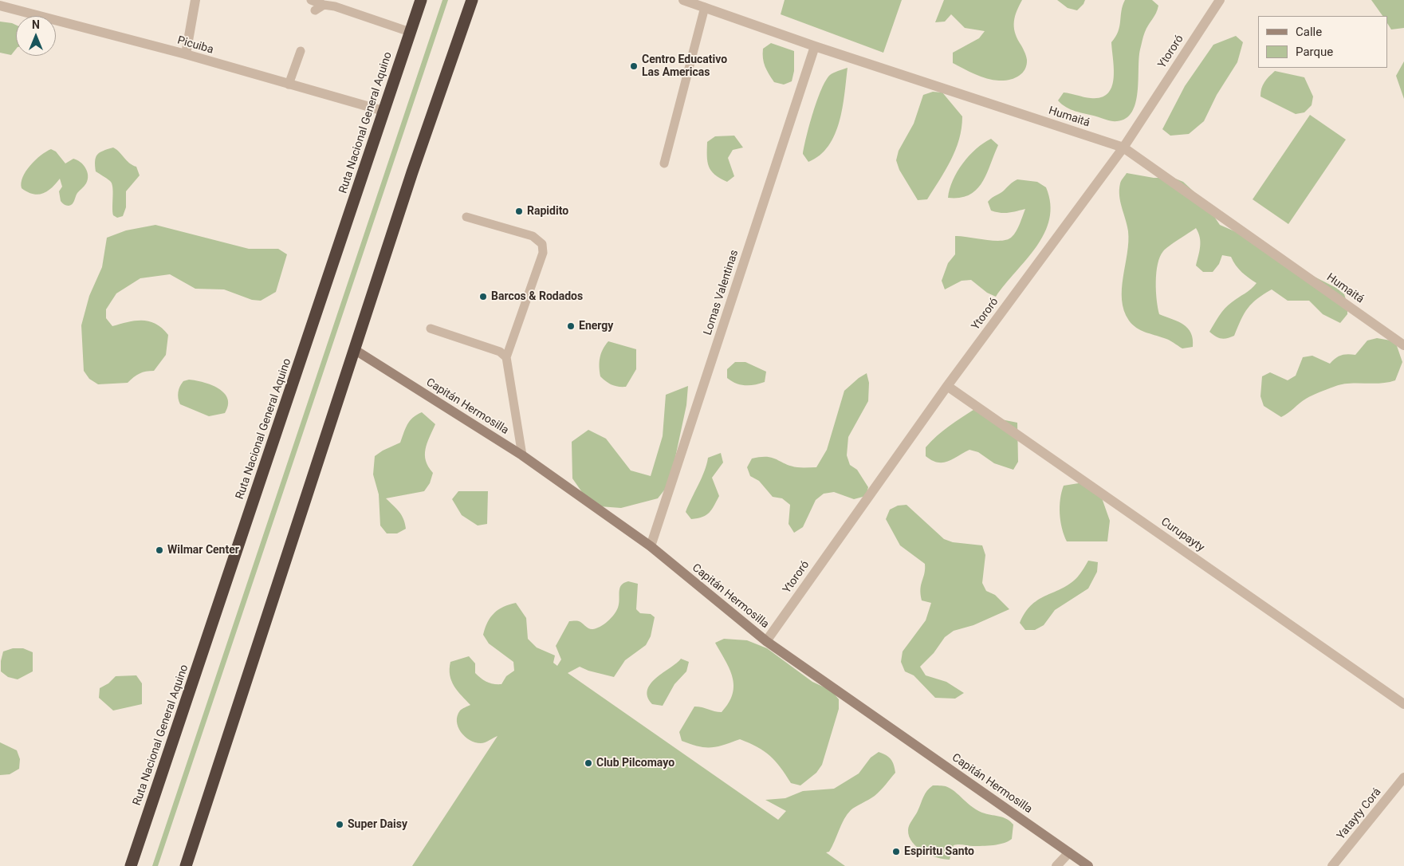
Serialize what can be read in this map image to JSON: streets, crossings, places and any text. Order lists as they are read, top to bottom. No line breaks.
{"streets":{"highway":["Ruta Nacional General Aquino"],"street":["Picuiba","Ytororó","Humaitá","Lomas Valentinas","Capitán Hermosilla","Curupayty","Yatayty Corá"]},"crossings":[["Picuiba","Ruta Nacional General Aquino"],["Ytororó","Humaitá"],["Ytororó","Capitán Hermosilla"],["Ytororó","Curupayty"],["Humaitá","Lomas Valentinas"],["Lomas Valentinas","Capitán Hermosilla"]],"places":["Centro Educativo Las Americas","Rapidito","Barcos & Rodados","Energy","Wilmar Center","Club Pilcomayo","Super Daisy","Espiritu Santo"],"legend":["Calle","Parque"],"north":"top"}
